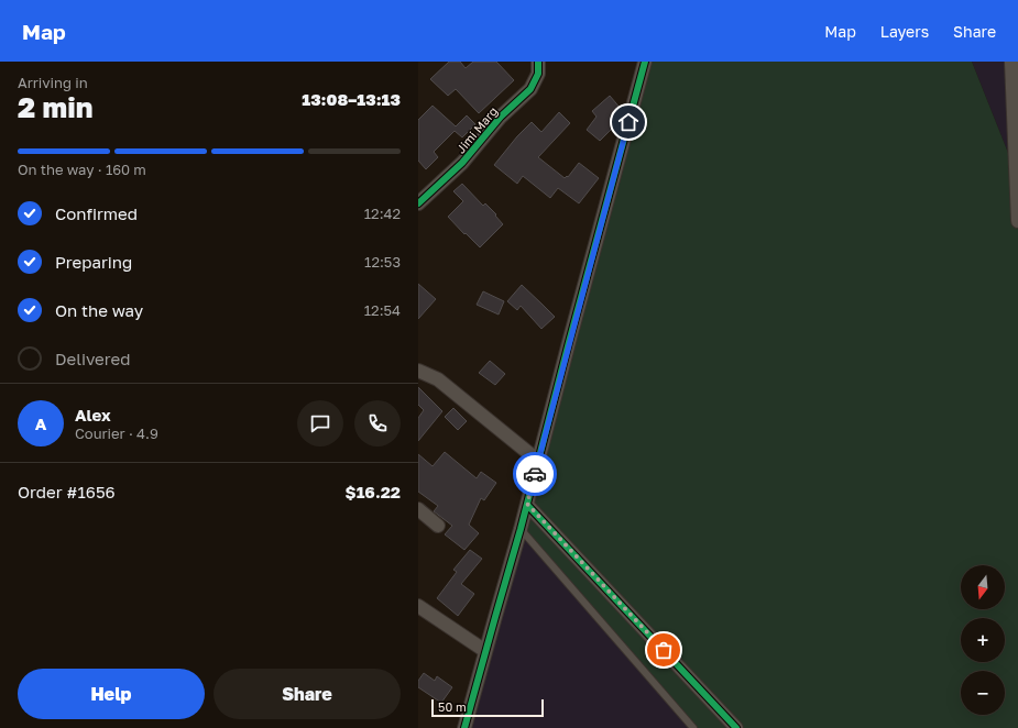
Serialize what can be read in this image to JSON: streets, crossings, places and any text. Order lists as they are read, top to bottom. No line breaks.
{"streets":{"street":["Jimi Marg"]},"scale_bar":"50 m","north":"bottom","page":{"header":"Map","nav":["Map","Layers","Share"],"heading":["2 min","Arriving in","13:08–13:13"],"panel":["Alex","Courier · 4.9","Order #1656","$16.22"],"bar":"On the way · 160 m","list":[["Confirmed","12:42"],["Preparing","12:53"],["On the way","12:54"],"Delivered"],"round":"A","map_buttons":["+","−"],"buttons":["Help","Share"],"scale":"50 m"}}
